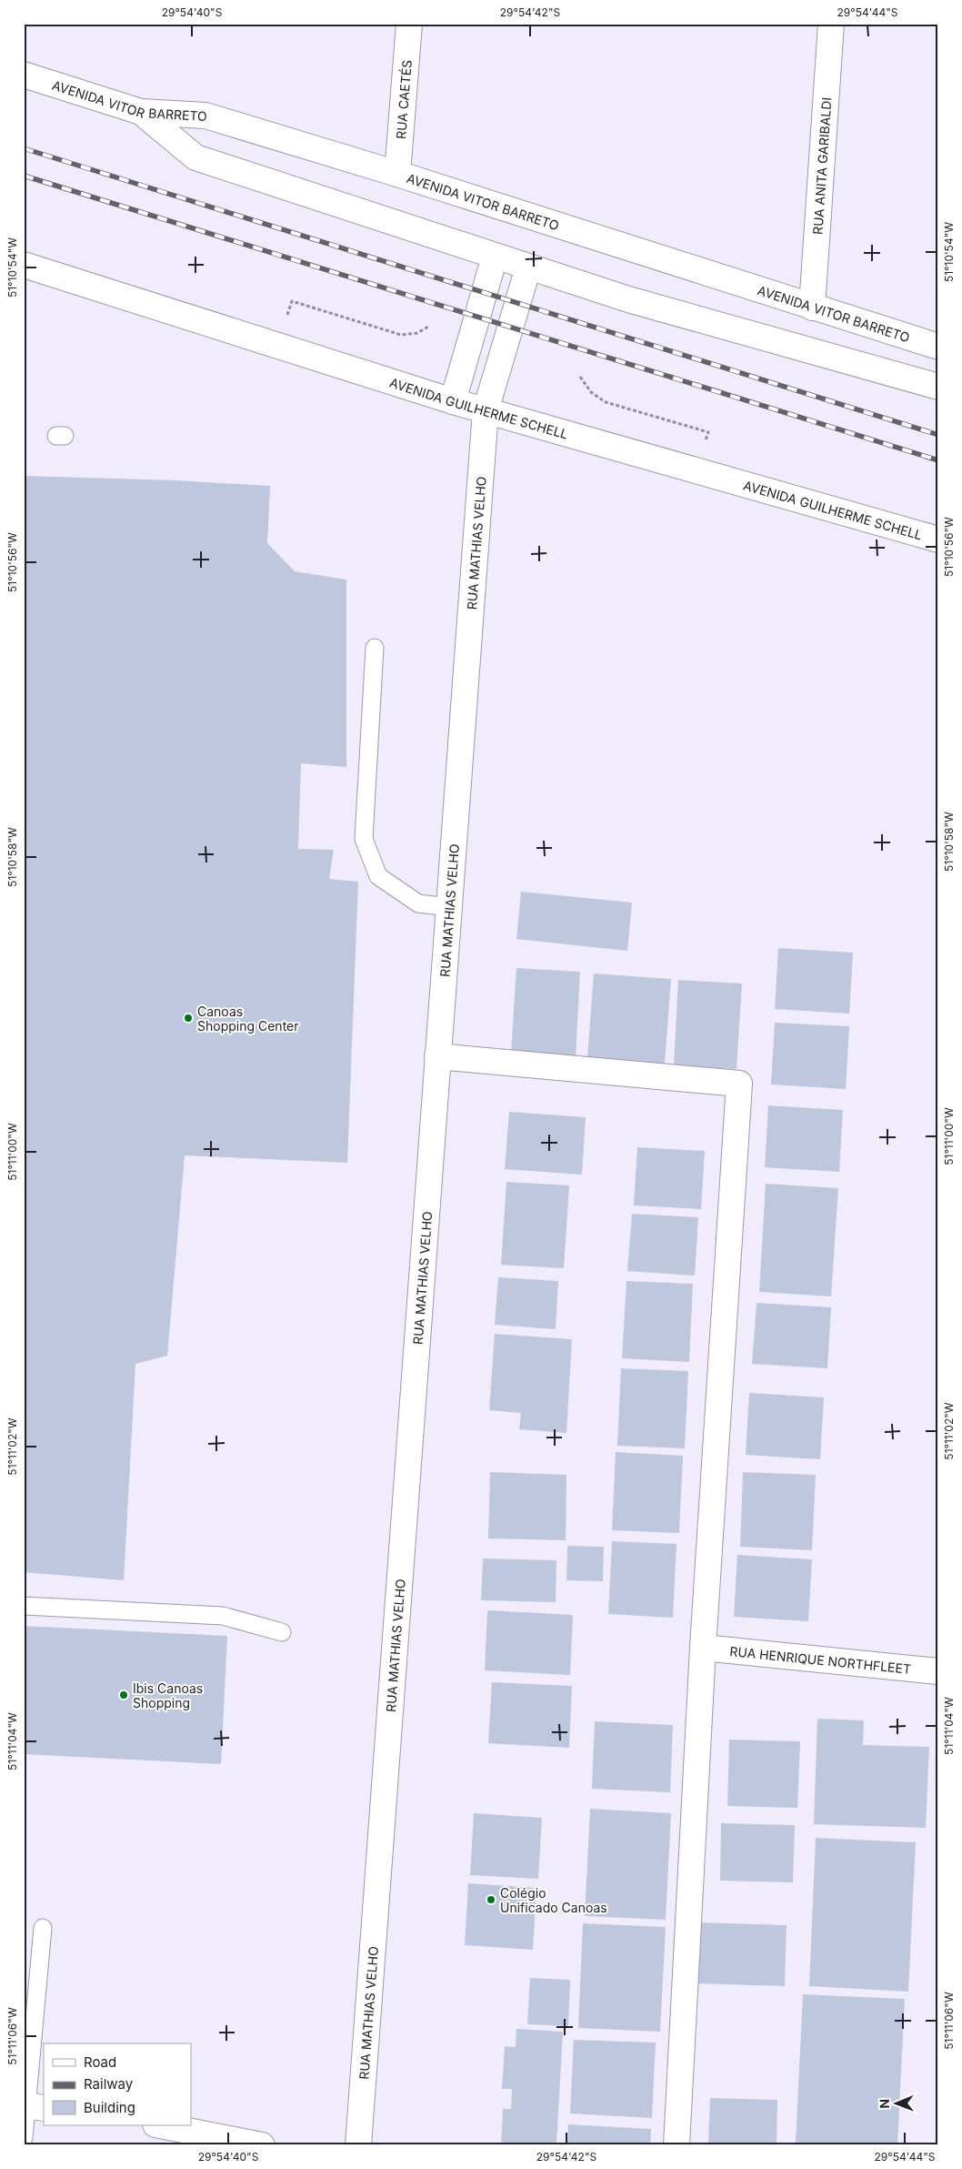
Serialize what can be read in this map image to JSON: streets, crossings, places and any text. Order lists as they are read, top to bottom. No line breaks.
{"streets":{"street":["RUA CAETÉS","AVENIDA VITOR BARRETO","RUA ANITA GARIBALDI","AVENIDA GUILHERME SCHELL","RUA MATHIAS VELHO","RUA HENRIQUE NORTHFLEET"]},"crossings":[["RUA CAETÉS","AVENIDA VITOR BARRETO"],["AVENIDA VITOR BARRETO","RUA ANITA GARIBALDI"],["AVENIDA GUILHERME SCHELL","RUA MATHIAS VELHO"]],"places":["Canoas Shopping Center","Ibis Canoas Shopping","Colégio Unificado Canoas"],"legend":["Road","Railway","Building"],"north":"left","coordinates":["29°54'40\"S","29°54'42\"S","29°54'44\"S","51°10'54\"W","51°10'56\"W","51°10'58\"W","51°11'00\"W","51°11'02\"W","51°11'04\"W","51°11'06\"W"]}
